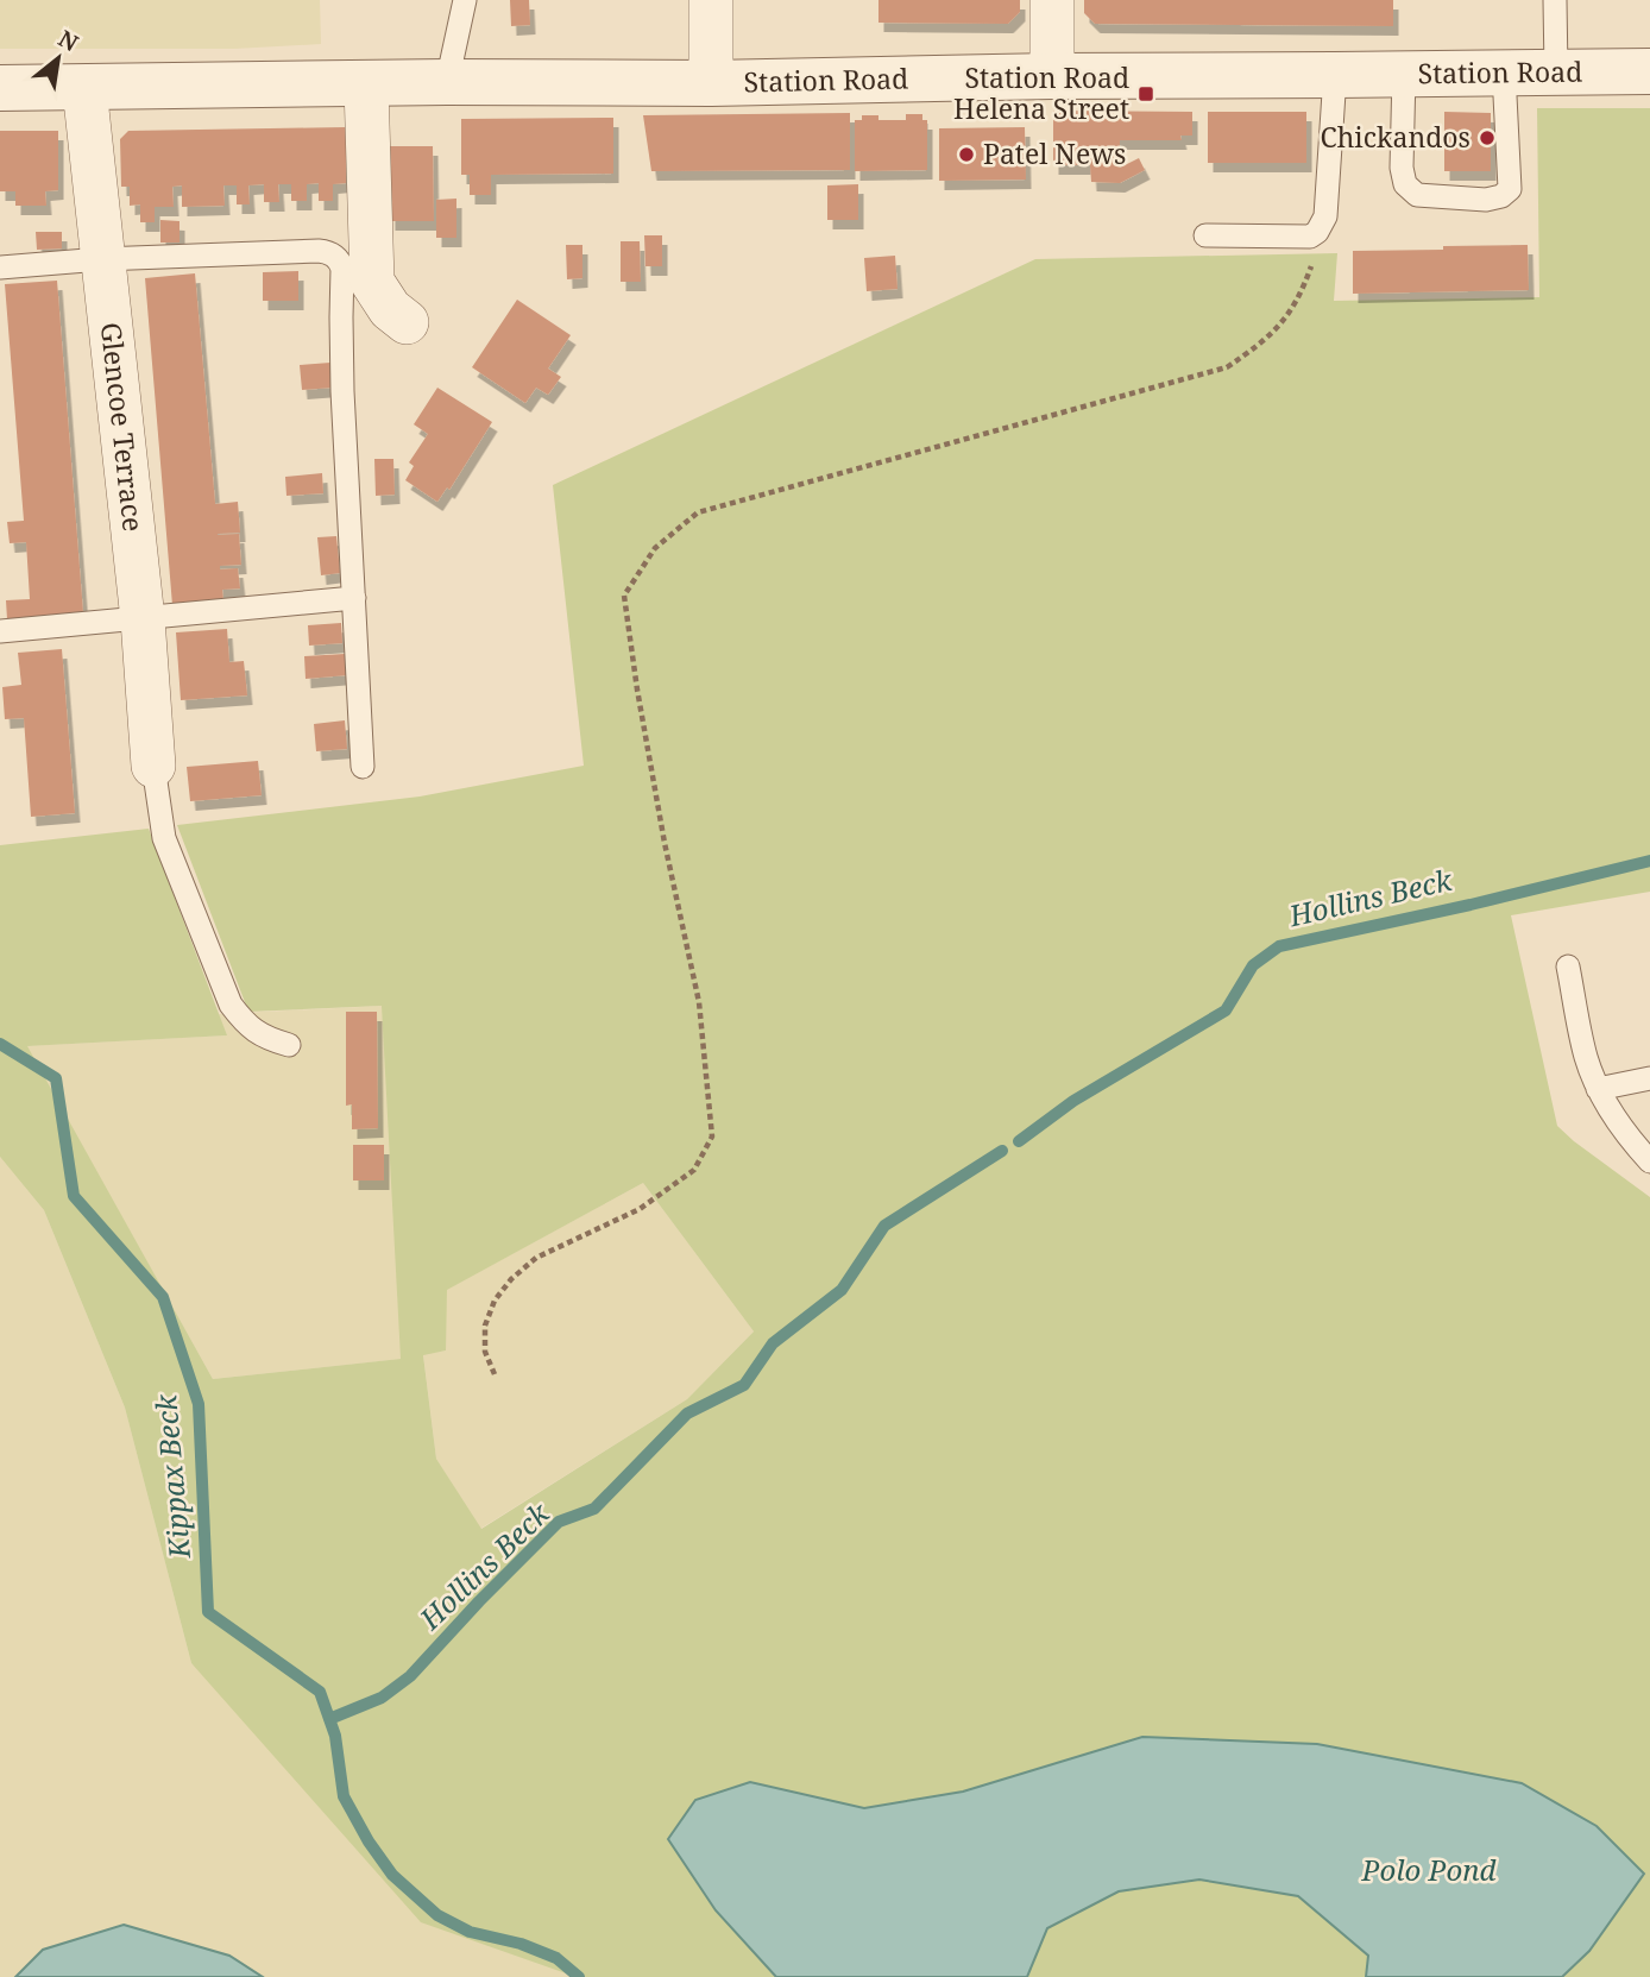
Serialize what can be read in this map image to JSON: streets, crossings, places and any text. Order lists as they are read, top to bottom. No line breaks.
{"streets":{"street":["Station Road","Glencoe Terrace"]},"crossings":[["Station Road","Glencoe Terrace"]],"water":["Hollins Beck","Kippax Beck","Polo Pond"],"places":{"transit":["Station Road Helena Street"],"other":["Chickandos","Patel News"]},"north":"top right"}
